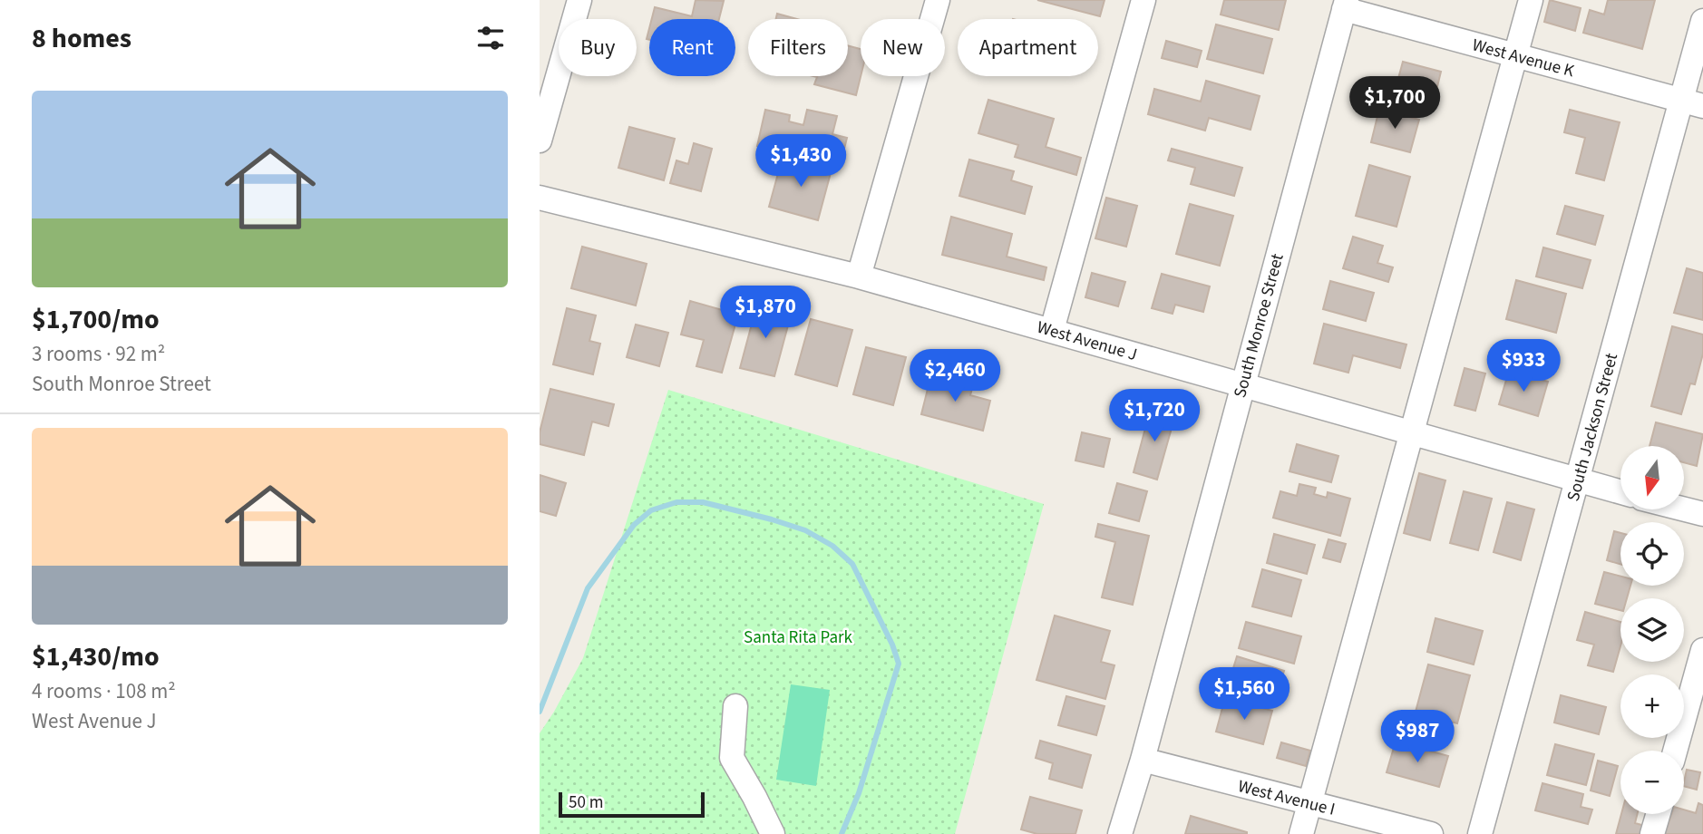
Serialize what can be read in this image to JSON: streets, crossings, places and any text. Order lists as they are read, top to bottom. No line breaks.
{"streets":{"street":["West Avenue K","South Monroe Street","West Avenue J","South Jackson Street","West Avenue I"]},"crossings":[["West Avenue K","South Monroe Street"],["West Avenue K","South Jackson Street"],["South Monroe Street","West Avenue J"],["South Monroe Street","West Avenue I"],["West Avenue J","South Jackson Street"]],"parks":["Santa Rita Park"],"scale_bar":"50 m","north":"bottom","page":{"heading":"8 homes","chip":["Buy","Rent","Filters","New","Apartment"],"list":[{"name":"$1,700/mo","note":"3 rooms · 92 m² · South Monroe Street"},{"name":"$1,430/mo","note":"4 rooms · 108 m² · West Avenue J"}],"price":["$1,700","$1,430","$1,870","$933","$2,460","$1,720","$1,560","$987"],"map_buttons":["+","−"],"scale":"50 m"}}
